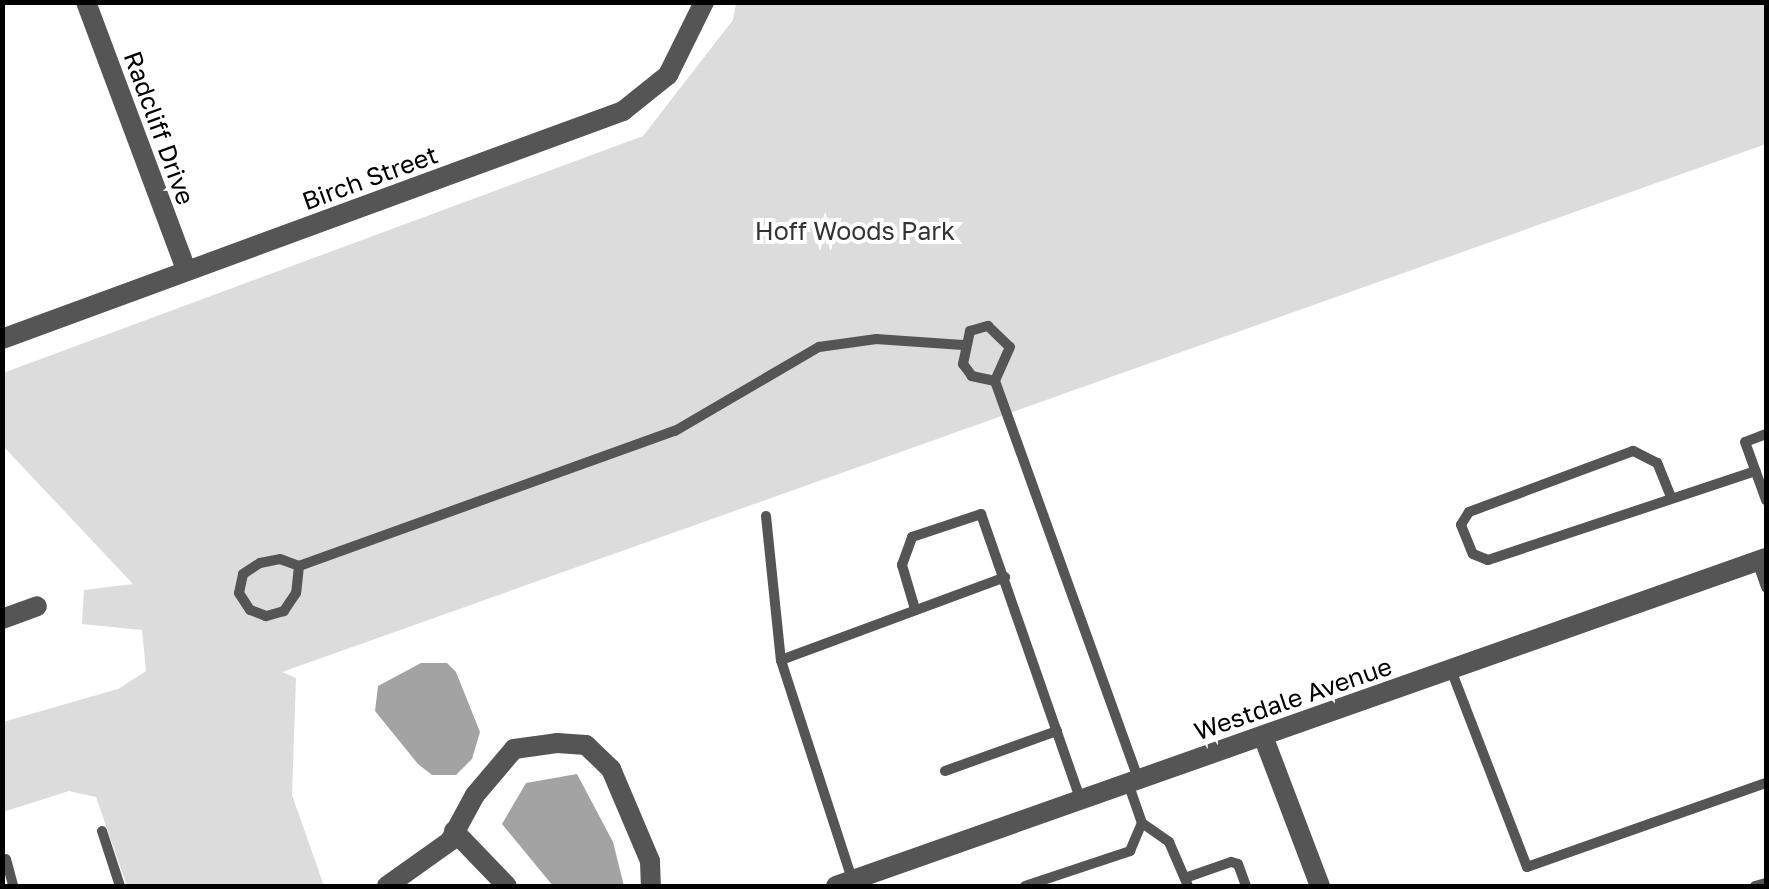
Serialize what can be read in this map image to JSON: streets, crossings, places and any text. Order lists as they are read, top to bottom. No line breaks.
{"streets":{"street":["Radcliff Drive","Birch Street","Westdale Avenue"]},"crossings":[["Radcliff Drive","Birch Street"]],"parks":["Hoff Woods Park"]}
